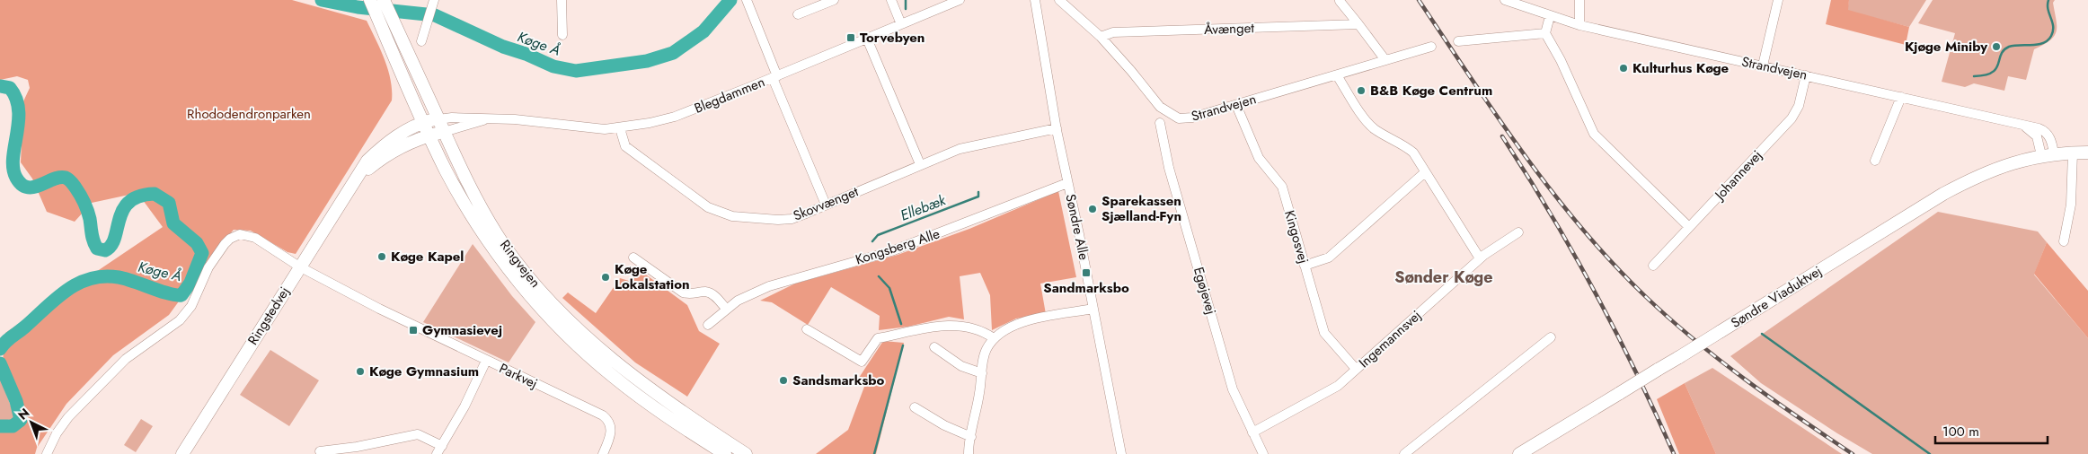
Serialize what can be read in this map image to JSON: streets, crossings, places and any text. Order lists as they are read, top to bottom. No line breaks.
{"streets":{"main road":["Ringvejen","Søndre Viaduktvej","Ringstedvej"],"street":["Åvænget","Strandvejen","Blegdammen","Johannevej","Skovvænget","Søndre Alle","Kingosvej","Kongsberg Alle","Egøjevej","Ingemannsvej","Parkvej"]},"crossings":[["Åvænget","Strandvejen"],["Strandvejen","Johannevej"],["Strandvejen","Kingosvej"],["Blegdammen","Skovvænget"],["Blegdammen","Ringvejen"],["Blegdammen","Ringstedvej"],["Skovvænget","Søndre Alle"],["Søndre Alle","Kongsberg Alle"],["Kingosvej","Ingemannsvej"],["Ringvejen","Ringstedvej"],["Egøjevej","Ingemannsvej"],["Ringstedvej","Parkvej"]],"districts":["Sønder Køge"],"water":["Køge Å","Ellebæk"],"parks":["Rhododendronparken"],"places":{"transit":["Torvebyen","Sandmarksbo","Gymnasievej"],"other":["Kjøge Miniby","Kulturhus Køge","B&B Køge Centrum","Sparekassen Sjælland-Fyn","Køge Kapel","Køge Lokalstation","Køge Gymnasium","Sandsmarksbo"]},"scale_bar":"100 m","north":"top left"}
